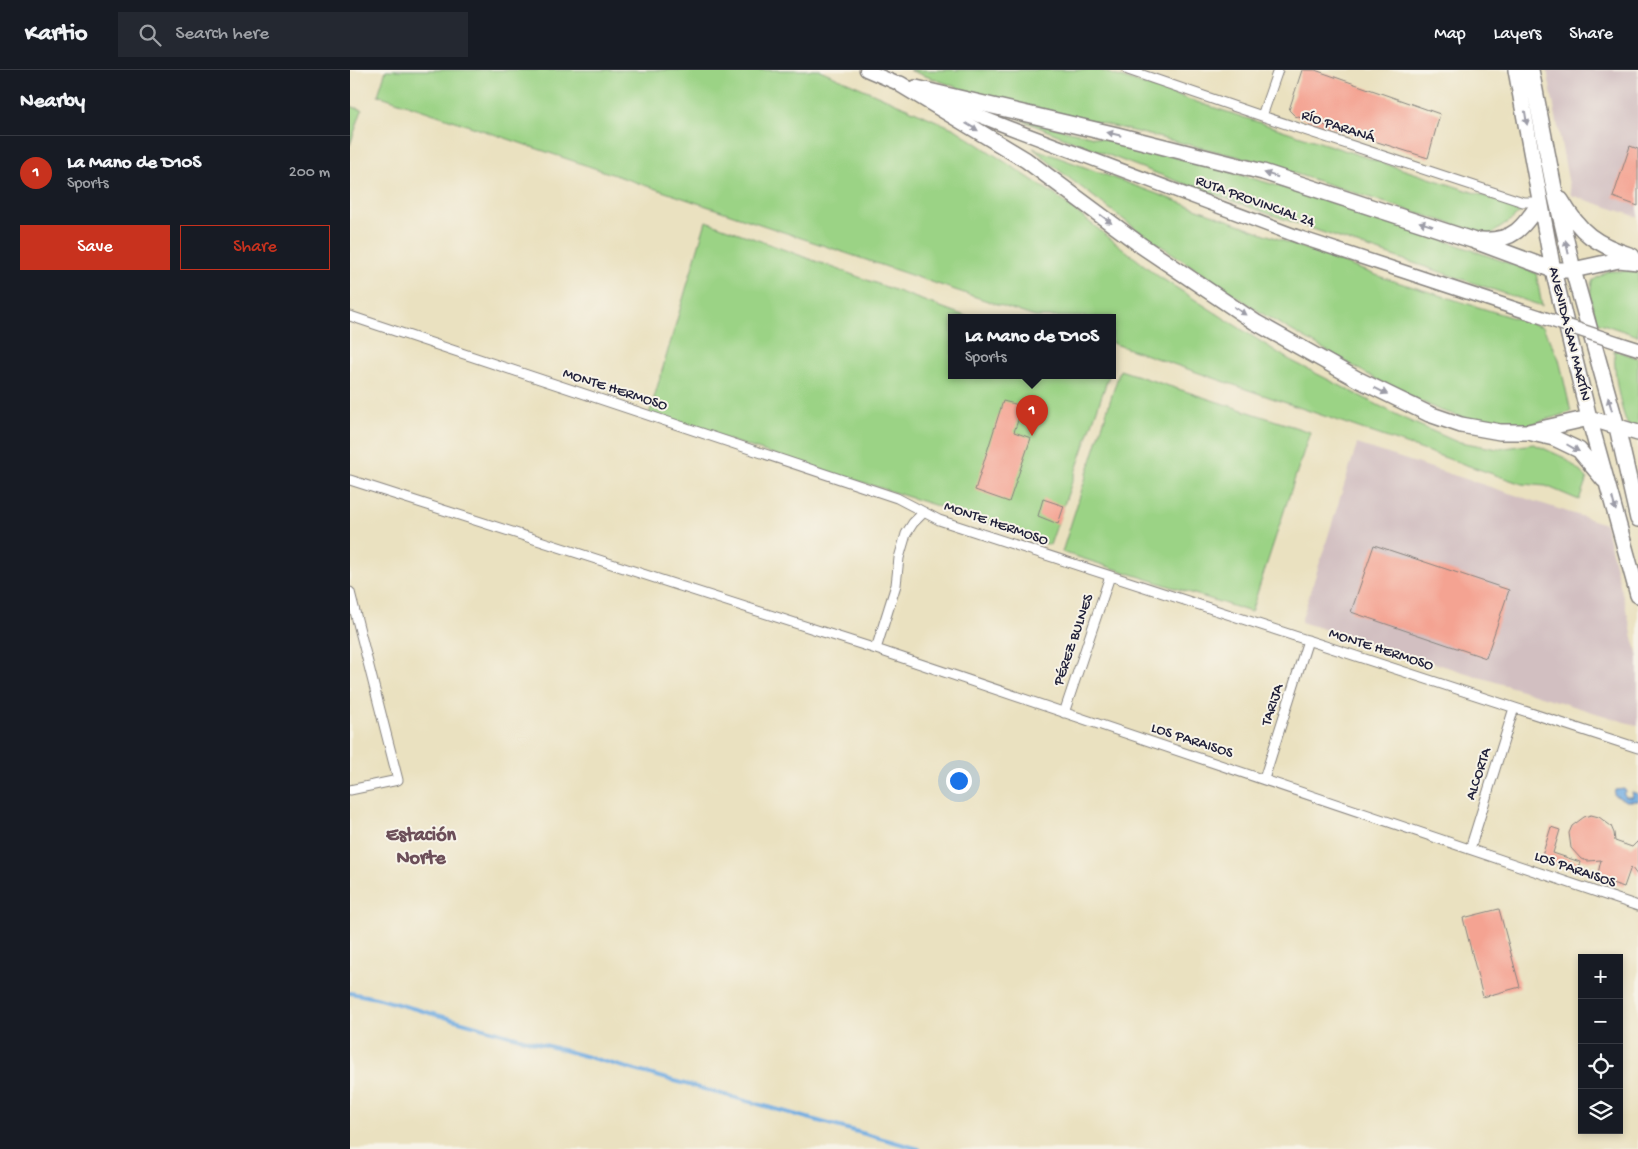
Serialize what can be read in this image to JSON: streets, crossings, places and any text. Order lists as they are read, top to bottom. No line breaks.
{"streets":{"main road":["RUTA PROVINCIAL 24","AVENIDA SAN MARTÍN"],"street":["RÍO PARANÁ","MONTE HERMOSO","PÉREZ BULNES","TARIJA","LOS PARAISOS","ALCORTA"]},"crossings":[["RÍO PARANÁ","AVENIDA SAN MARTÍN"],["MONTE HERMOSO","PÉREZ BULNES"],["MONTE HERMOSO","TARIJA"],["MONTE HERMOSO","ALCORTA"],["PÉREZ BULNES","LOS PARAISOS"],["TARIJA","LOS PARAISOS"],["LOS PARAISOS","ALCORTA"]],"districts":["Estación Norte"],"page":{"header":"Kartio","search":"Search here","nav":["Map","Layers","Share"],"heading":"Nearby","list":[{"mark":"1","name":"La Mano de D10S","note":"Sports","value":"200 m"}],"buttons":["Save","Share"],"popup":["La Mano de D10S","Sports"],"pins":"1","map_buttons":["+","−"]}}
